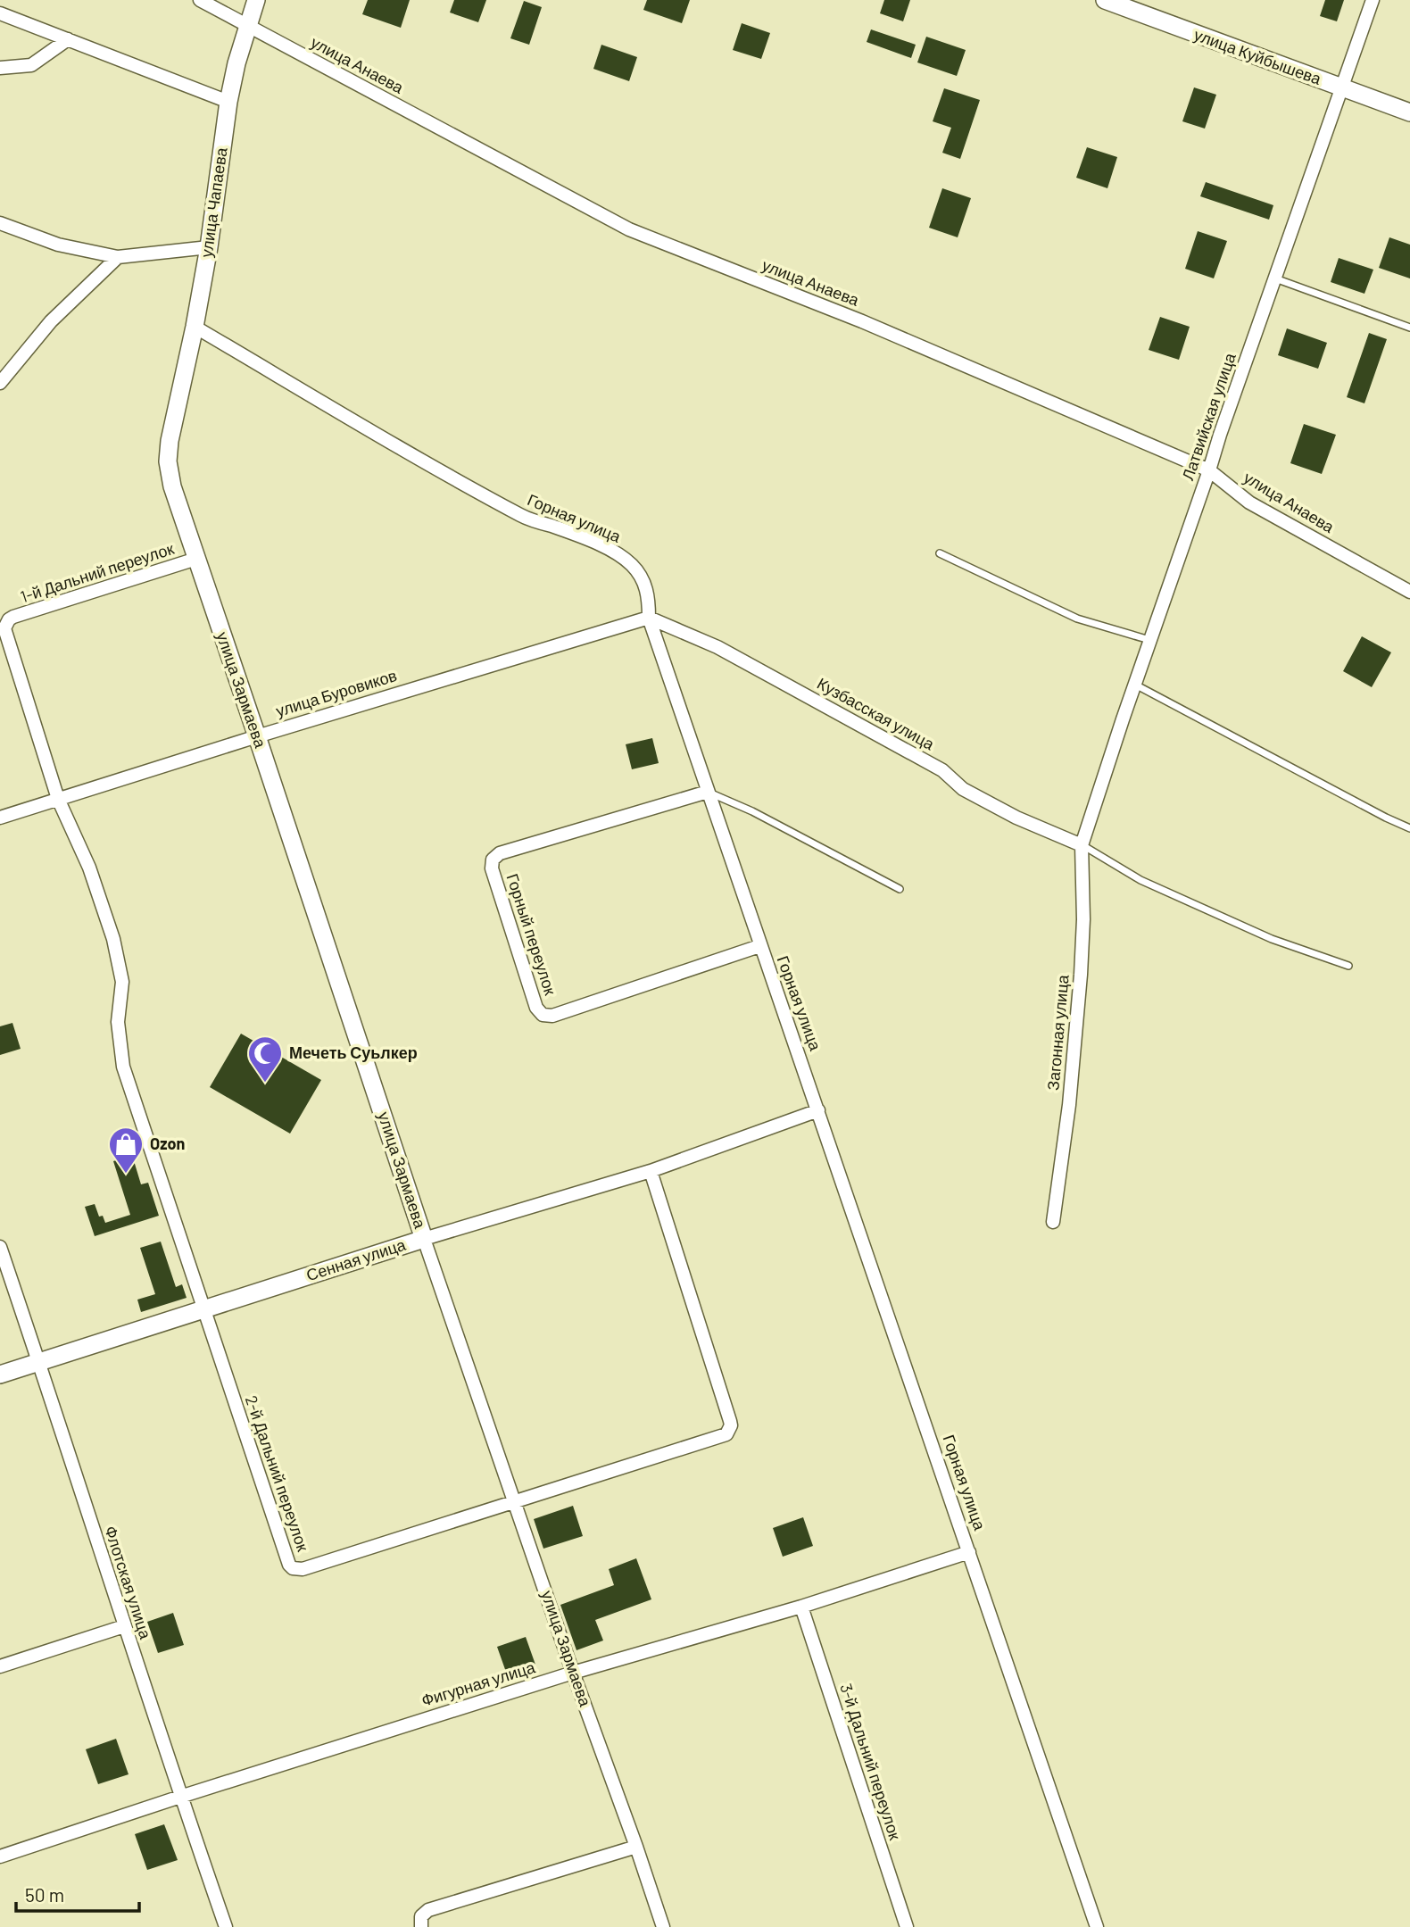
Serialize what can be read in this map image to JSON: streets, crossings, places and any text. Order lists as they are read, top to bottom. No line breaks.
{"streets":{"street":["улица Куйбышева","улица Анаева","улица Чапаева","Латвийская улица","Горная улица","1-й Дальний переулок","улица Зармаева","улица Буровиков","Кузбасская улица","Горный переулок","Загонная улица","Сенная улица","2-й Дальний переулок","Флотская улица","Фигурная улица","3-й Дальний переулок"]},"crossings":[["улица Куйбышева","Латвийская улица"],["улица Анаева","улица Чапаева"],["улица Анаева","Латвийская улица"],["улица Чапаева","Горная улица"],["улица Чапаева","улица Зармаева"],["Латвийская улица","Кузбасская улица"],["Латвийская улица","Загонная улица"],["Горная улица","улица Буровиков"],["Горная улица","Кузбасская улица"],["Горная улица","Горный переулок"],["Горная улица","Сенная улица"],["Горная улица","Фигурная улица"],["1-й Дальний переулок","улица Зармаева"],["1-й Дальний переулок","улица Буровиков"],["1-й Дальний переулок","2-й Дальний переулок"],["улица Зармаева","улица Буровиков"],["улица Зармаева","Сенная улица"],["улица Зармаева","2-й Дальний переулок"],["улица Зармаева","Фигурная улица"],["улица Буровиков","Кузбасская улица"],["улица Буровиков","2-й Дальний переулок"],["Кузбасская улица","Загонная улица"],["Сенная улица","2-й Дальний переулок"],["Сенная улица","Флотская улица"],["Флотская улица","Фигурная улица"],["Фигурная улица","3-й Дальний переулок"]],"places":{"mosque":["Мечеть Суьлкер"],"shop":["Ozon"]},"scale_bar":"50 m"}
